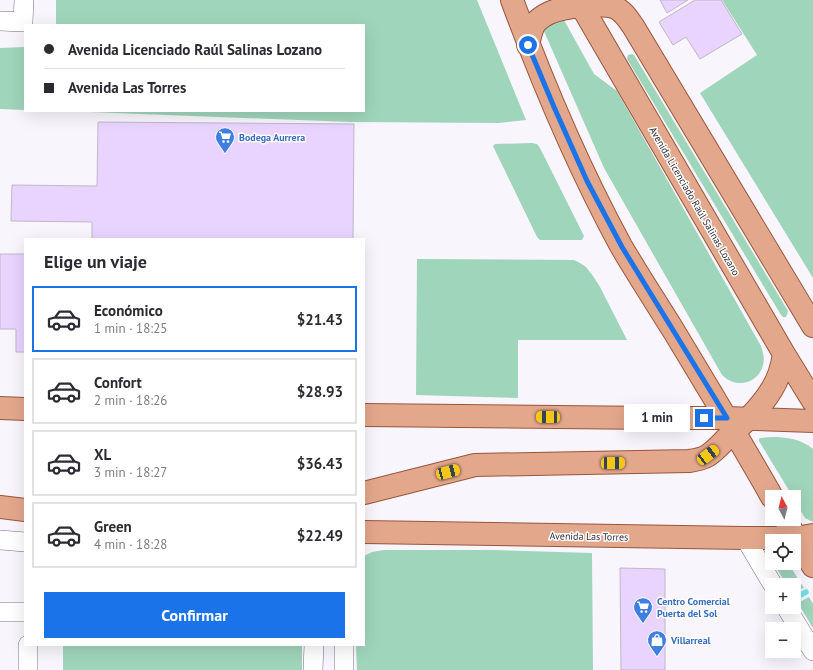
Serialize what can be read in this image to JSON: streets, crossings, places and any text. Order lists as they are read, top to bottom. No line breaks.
{"streets":{"main road":["Avenida Licenciado Raúl Salinas Lozano","Avenida Las Torres"]},"places":{"supermarket":["Bodega Aurrera","Centro Comercial Puerta del Sol"],"shop":["Villarreal"]},"north":"top","page":{"banner":["Avenida Licenciado Raúl Salinas Lozano","Avenida Las Torres"],"heading":"Elige un viaje","list":[{"name":"Económico","note":"1 min · 18:25","value":"$21.43"},{"name":"Confort","note":"2 min · 18:26","value":"$28.93"},{"name":"XL","note":"3 min · 18:27","value":"$36.43"},{"name":"Green","note":"4 min · 18:28","value":"$22.49"}],"bubble":"1 min","map_buttons":["+","−"],"buttons":"Confirmar"}}
